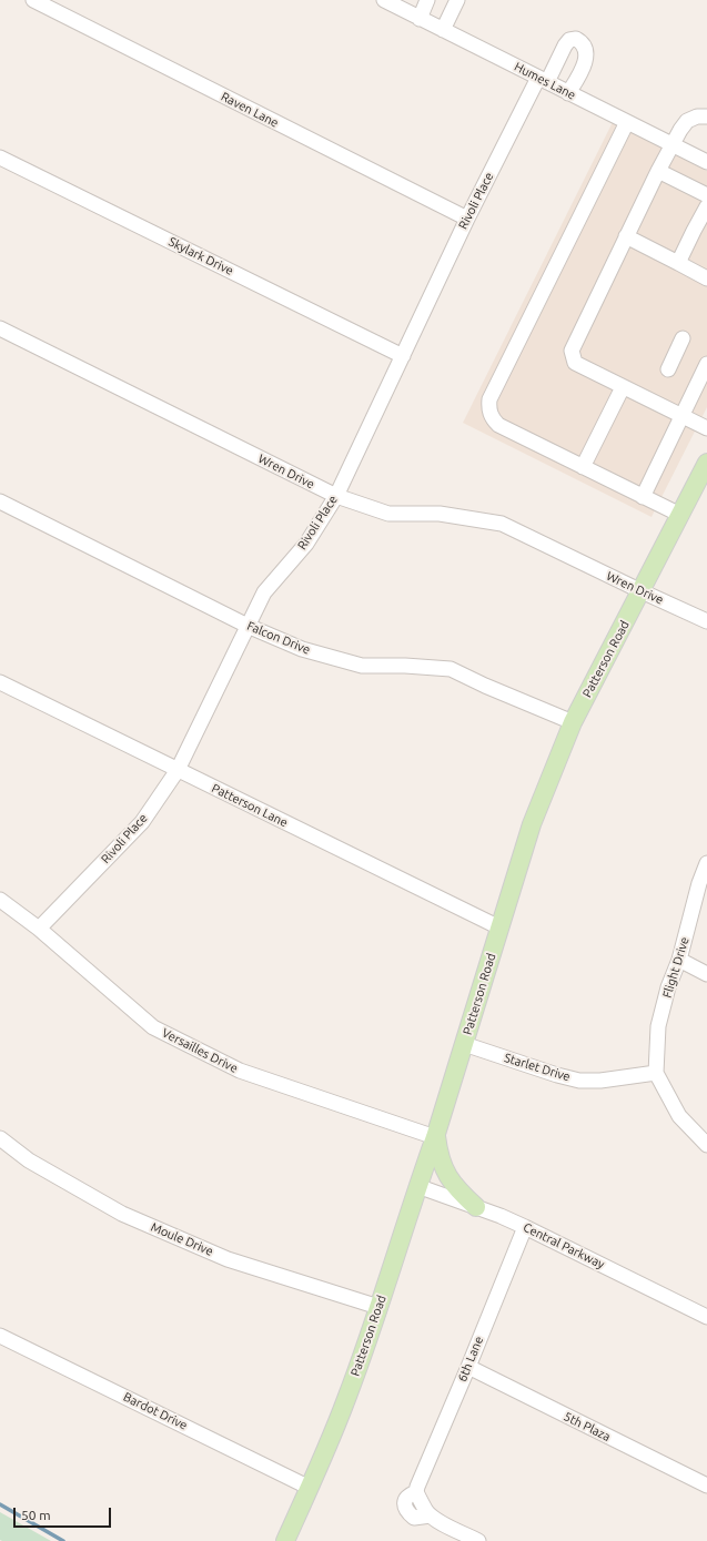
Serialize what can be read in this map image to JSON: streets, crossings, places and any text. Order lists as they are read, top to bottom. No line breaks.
{"streets":{"main road":["Patterson Road"],"street":["Humes Lane","Raven Lane","Rivoli Place","Skylark Drive","Wren Drive","Falcon Drive","Patterson Lane","Flight Drive","Versailles Drive","Starlet Drive","Moule Drive","Central Parkway","6th Lane","Bardot Drive","5th Plaza"]},"crossings":[["Humes Lane","Rivoli Place"],["Raven Lane","Rivoli Place"],["Rivoli Place","Skylark Drive"],["Rivoli Place","Wren Drive"],["Rivoli Place","Falcon Drive"],["Rivoli Place","Patterson Lane"],["Rivoli Place","Versailles Drive"],["Wren Drive","Patterson Road"],["Falcon Drive","Patterson Road"],["Patterson Road","Patterson Lane"],["Patterson Road","Versailles Drive"],["Patterson Road","Starlet Drive"],["Patterson Road","Moule Drive"],["Patterson Road","Central Parkway"],["Patterson Road","Bardot Drive"],["Flight Drive","Starlet Drive"],["Central Parkway","6th Lane"],["6th Lane","5th Plaza"]],"scale_bar":"50 m"}
